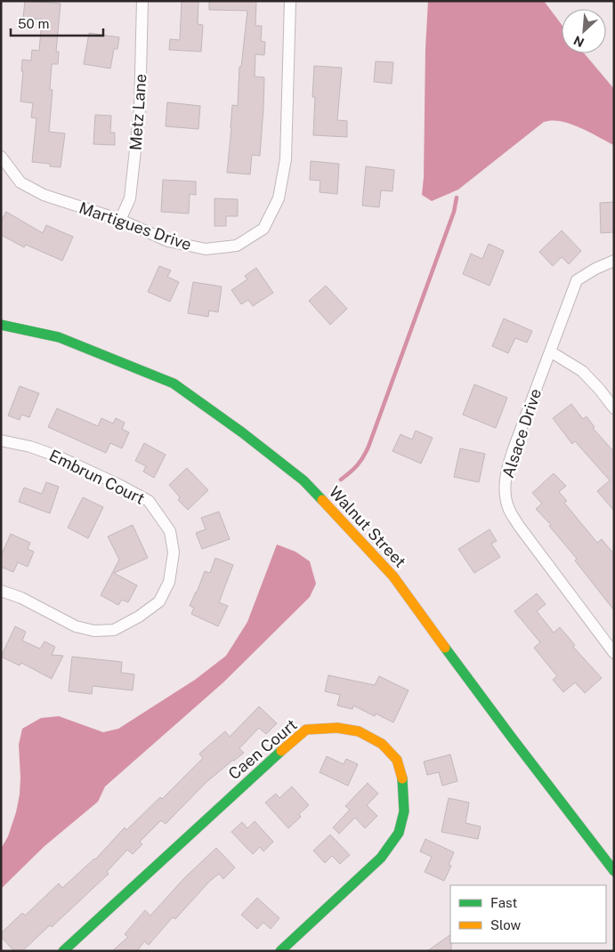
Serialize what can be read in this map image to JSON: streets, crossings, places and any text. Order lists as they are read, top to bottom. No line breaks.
{"streets":{"street":["Metz Lane","Martigues Drive","Alsace Drive","Embrun Court","Walnut Street","Caen Court"]},"crossings":[["Metz Lane","Martigues Drive"]],"legend":["Fast","Slow"],"scale_bar":"50 m","north":"bottom left"}
